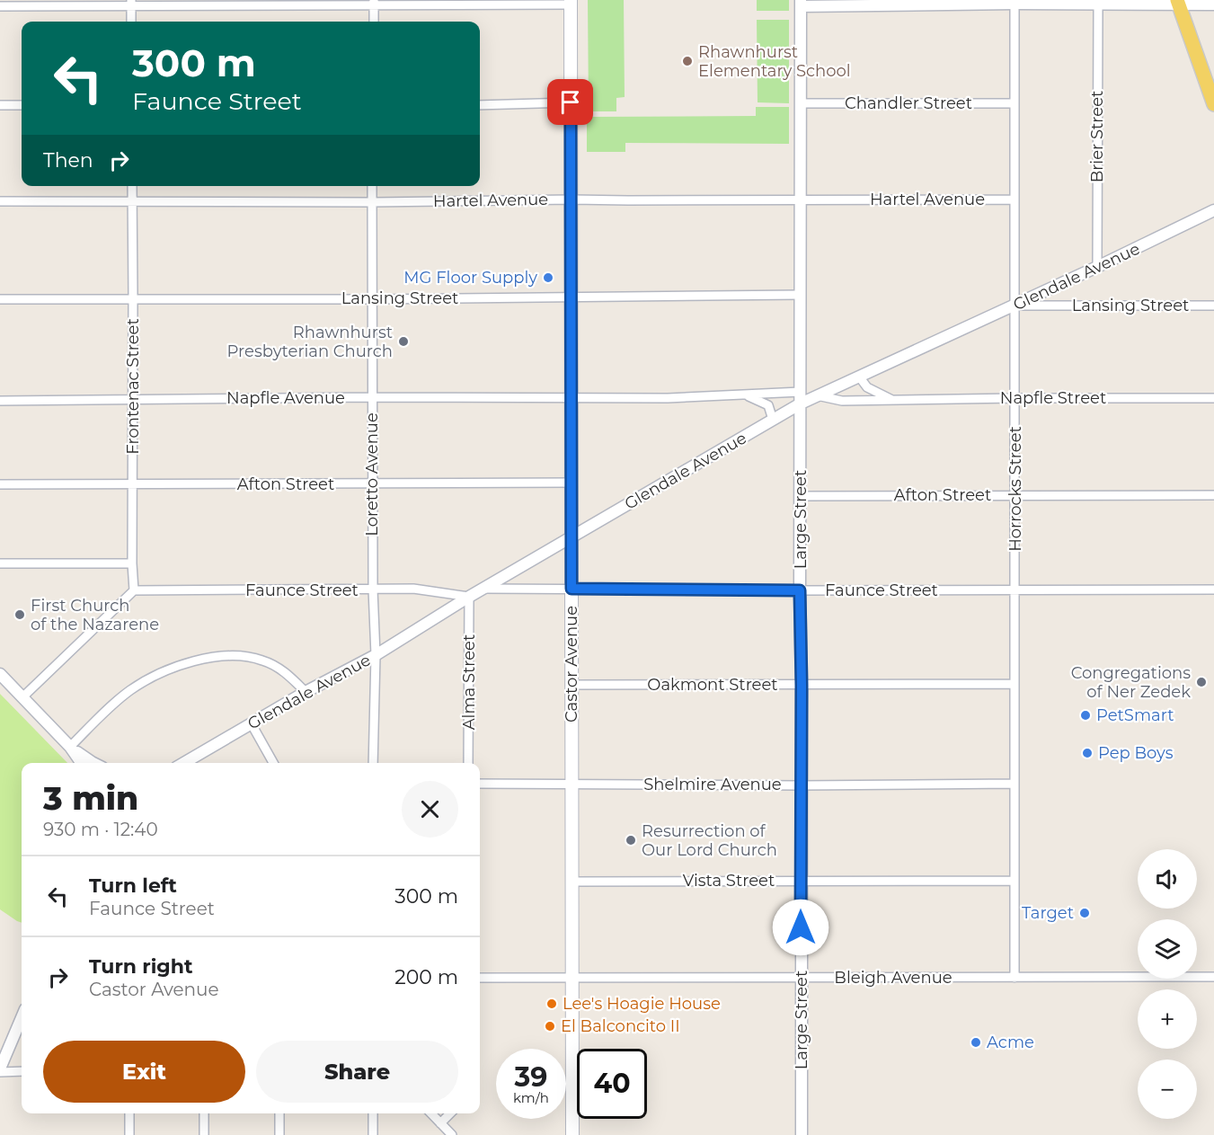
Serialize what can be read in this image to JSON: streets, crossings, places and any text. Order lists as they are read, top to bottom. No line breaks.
{"streets":{"main road":["Castor Avenue"],"street":["Chandler Street","Brier Street","Hartel Avenue","Glendale Avenue","Lansing Street","Frontenac Street","Napfle Avenue","Napfle Street","Loretto Avenue","Afton Street","Horrocks Street","Large Street","Faunce Street","Alma Street","Oakmont Street","Shelmire Avenue","Vista Street","Bleigh Avenue"]},"crossings":[["Chandler Street","Horrocks Street"],["Chandler Street","Large Street"],["Brier Street","Glendale Avenue"],["Hartel Avenue","Frontenac Street"],["Hartel Avenue","Loretto Avenue"],["Hartel Avenue","Horrocks Street"],["Hartel Avenue","Large Street"],["Hartel Avenue","Castor Avenue"],["Glendale Avenue","Lansing Street"],["Glendale Avenue","Napfle Street"],["Glendale Avenue","Loretto Avenue"],["Glendale Avenue","Horrocks Street"],["Glendale Avenue","Large Street"],["Glendale Avenue","Faunce Street"],["Glendale Avenue","Castor Avenue"],["Glendale Avenue","Alma Street"],["Lansing Street","Frontenac Street"],["Lansing Street","Loretto Avenue"],["Lansing Street","Horrocks Street"],["Lansing Street","Large Street"],["Lansing Street","Castor Avenue"],["Frontenac Street","Napfle Avenue"],["Frontenac Street","Afton Street"],["Frontenac Street","Faunce Street"],["Napfle Avenue","Loretto Avenue"],["Napfle Avenue","Castor Avenue"],["Napfle Street","Horrocks Street"],["Loretto Avenue","Afton Street"],["Loretto Avenue","Faunce Street"],["Afton Street","Horrocks Street"],["Afton Street","Large Street"],["Afton Street","Castor Avenue"],["Horrocks Street","Faunce Street"],["Horrocks Street","Oakmont Street"],["Horrocks Street","Shelmire Avenue"],["Horrocks Street","Vista Street"],["Horrocks Street","Bleigh Avenue"],["Large Street","Faunce Street"],["Large Street","Oakmont Street"],["Large Street","Shelmire Avenue"],["Large Street","Vista Street"],["Large Street","Bleigh Avenue"],["Faunce Street","Castor Avenue"],["Faunce Street","Alma Street"],["Castor Avenue","Oakmont Street"],["Castor Avenue","Shelmire Avenue"],["Castor Avenue","Vista Street"],["Castor Avenue","Bleigh Avenue"]],"places":["Rhawnhurst Elementary School","MG Floor Supply","Rhawnhurst Presbyterian Church","First Church of the Nazarene","Congregations of Ner Zedek","PetSmart","Pep Boys","Resurrection of Our Lord Church","Target","Lee's Hoagie House","El Balconcito II","Acme"],"page":{"turn":["300 m","Faunce Street"],"then":"Then","heading":["3 min","930 m · 12:40"],"map_buttons":["+","−"],"list":[{"name":"Turn left","note":"Faunce Street","value":"300 m"},{"name":"Turn right","note":"Castor Avenue","value":"200 m"}],"buttons":["Exit","Share"],"speed":"39 km/h","limit":"40"}}
